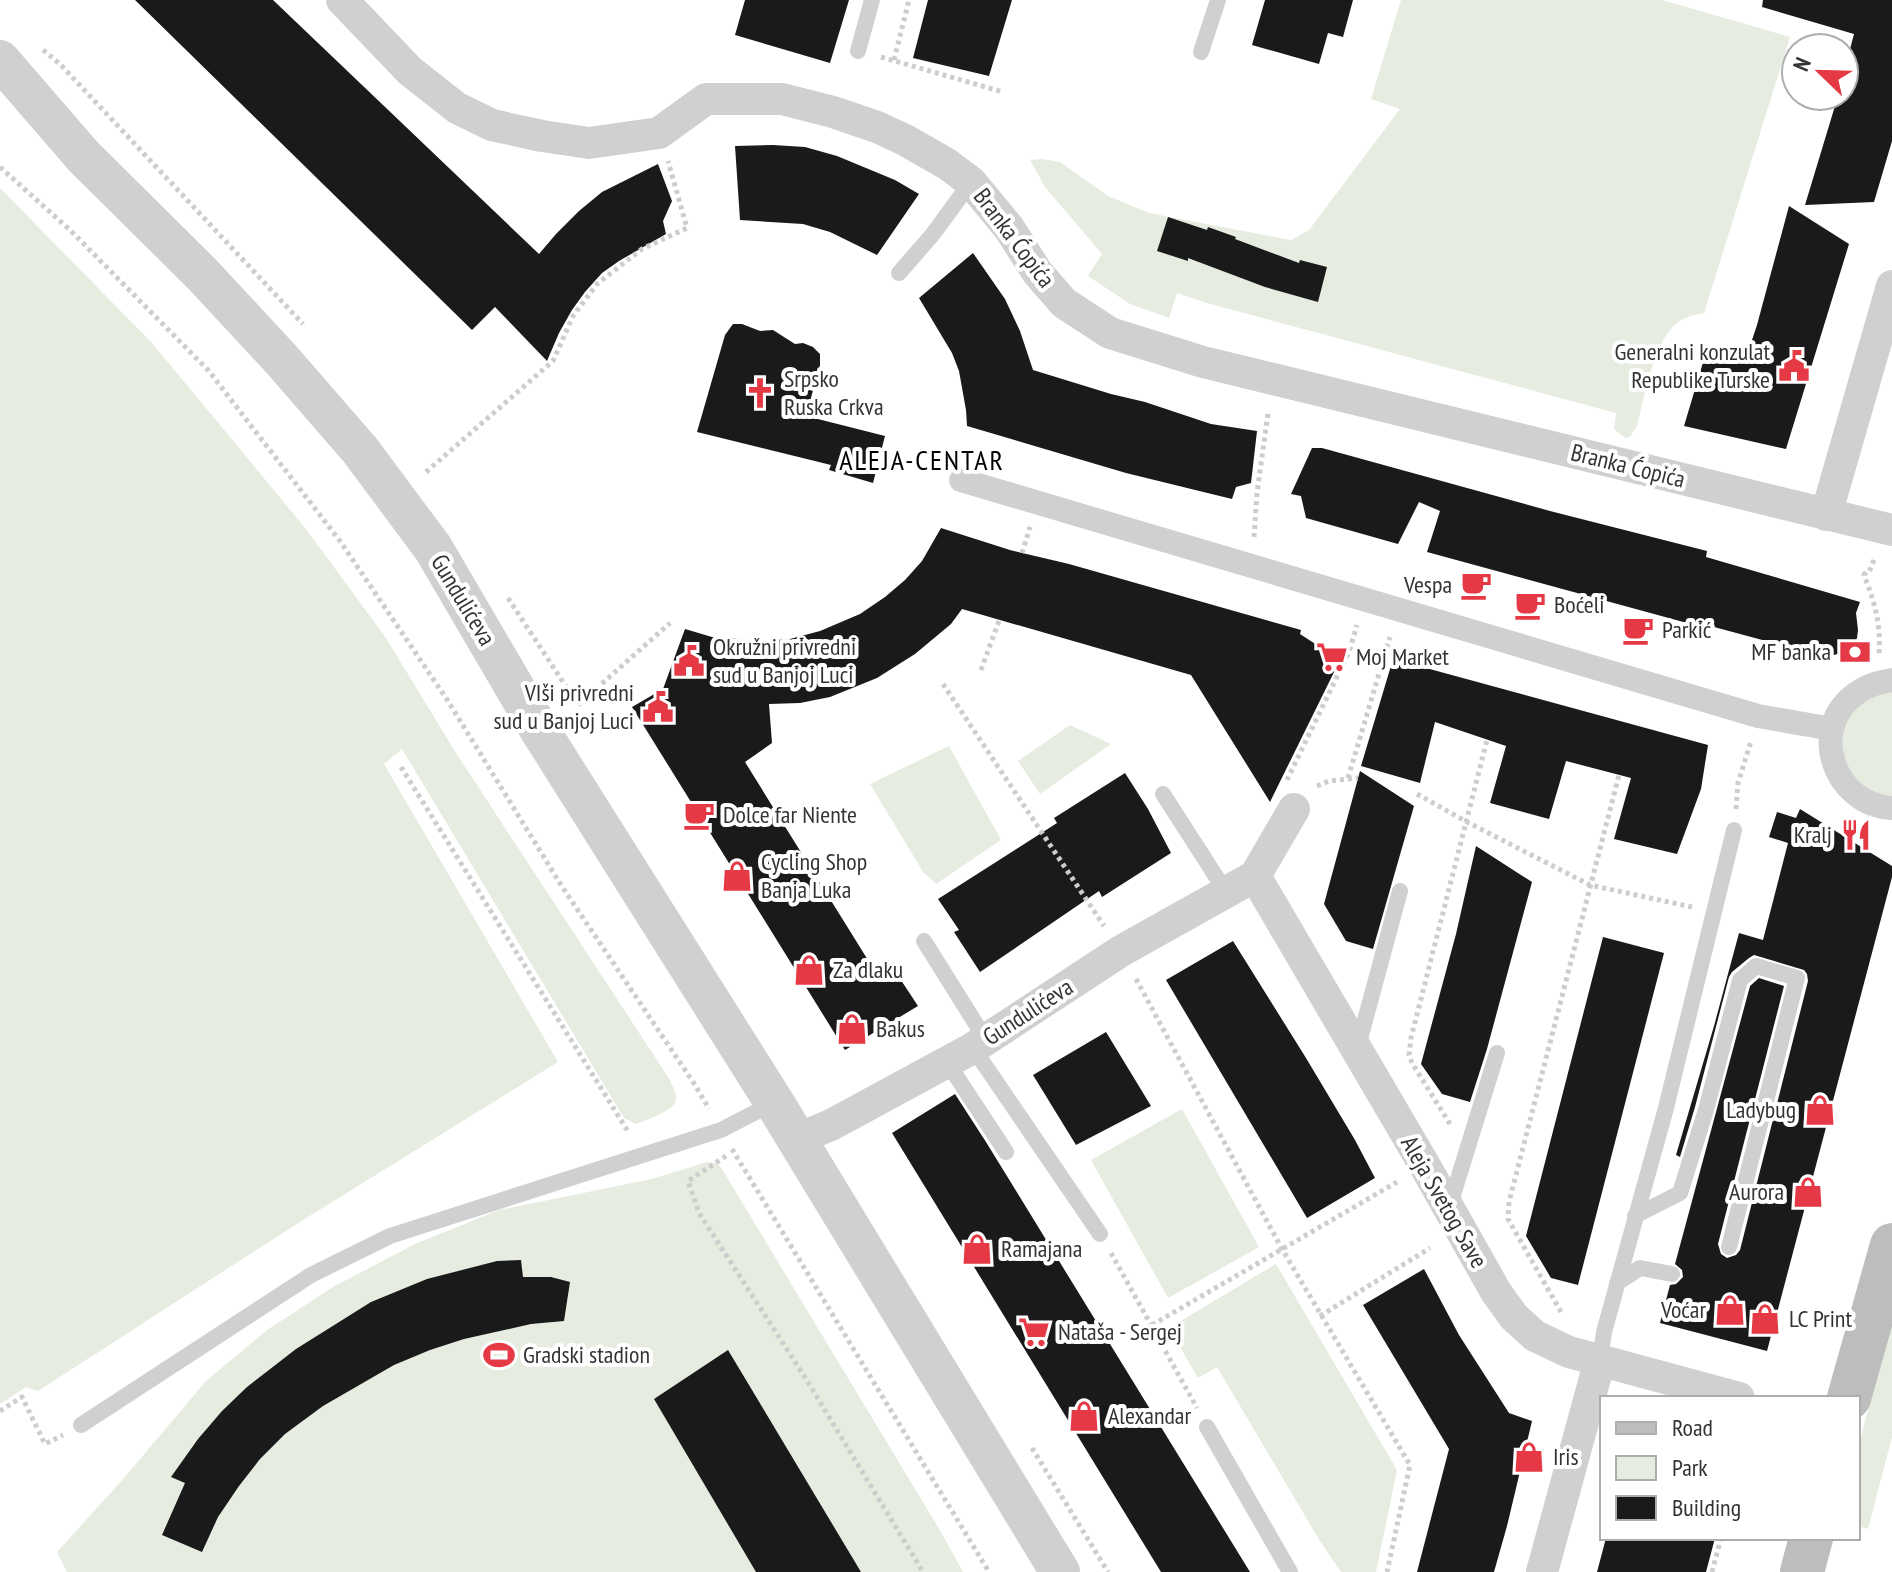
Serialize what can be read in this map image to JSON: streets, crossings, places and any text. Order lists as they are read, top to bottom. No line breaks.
{"streets":{"street":["Branka Ćopića","Gundulićeva","Aleja Svetog Save"]},"crossings":[["Gundulićeva","Aleja Svetog Save"]],"districts":["ALEJA-CENTAR"],"places":{"public building":["Generalni konzulat Republike Turske","Okružni privredni sud u Banjoj Luci","VIši privredni sud u Banjoj Luci"],"church":["Srpsko Ruska Crkva"],"cafe":["Vespa","Boćeli","Parkić","Dolce far Niente"],"bank":["MF banka"],"supermarket":["Moj Market","Nataša - Sergej"],"restaurant":["Kralj"],"shop":["Cycling Shop Banja Luka","Za dlaku","Bakus","Ladybug","Aurora","Ramajana","Voćar","LC Print","Alexandar","Iris"],"sports":["Gradski stadion"]},"legend":["Road","Park","Building"],"north":"top left"}
